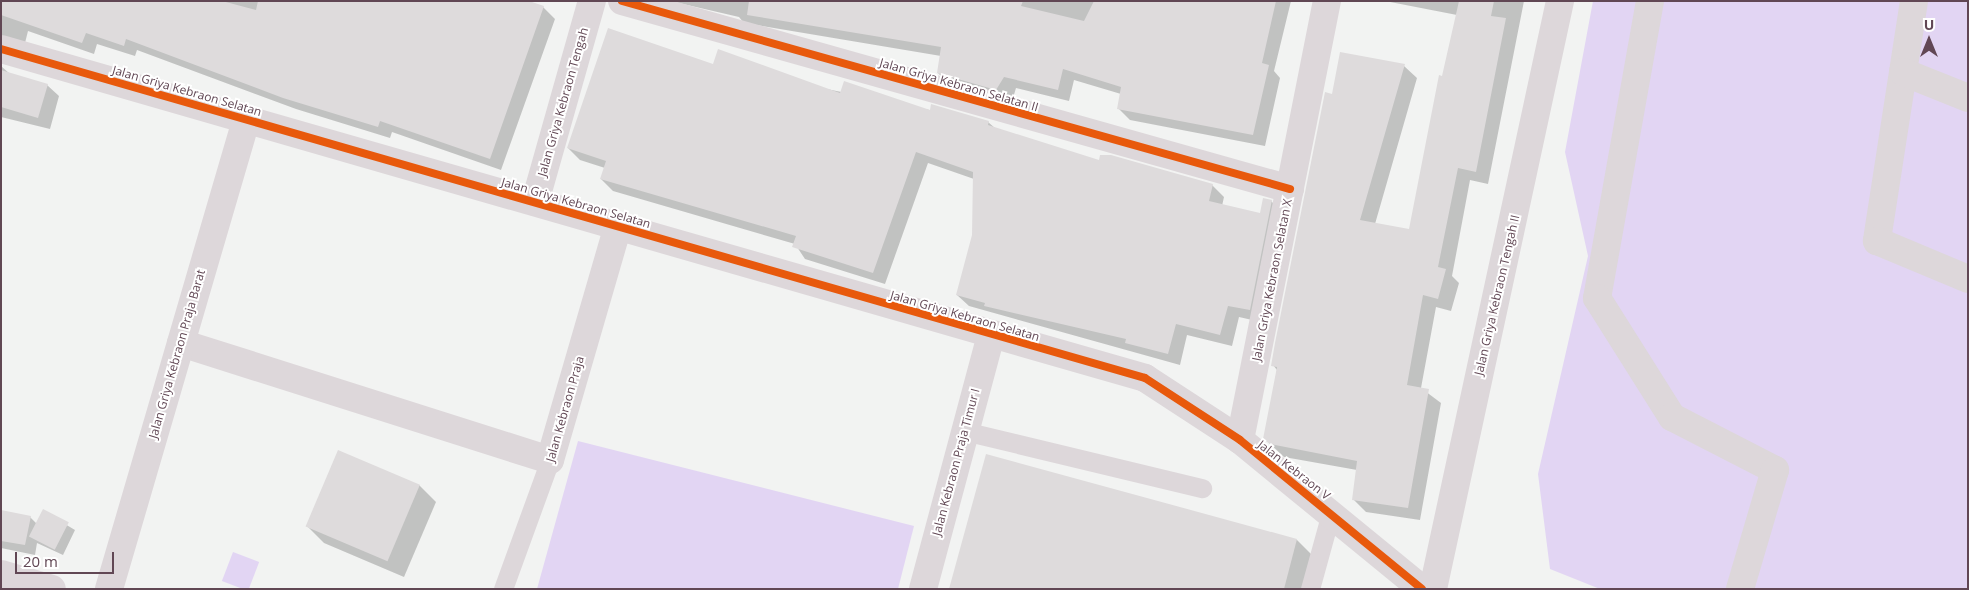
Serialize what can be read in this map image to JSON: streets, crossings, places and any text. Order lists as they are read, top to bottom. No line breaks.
{"streets":{"street":["Jalan Griya Kebraon Selatan II","Jalan Griya Kebraon Selatan","Jalan Griya Kebraon Tengah","Jalan Griya Kebraon Selatan X","Jalan Griya Kebraon Tengah II","Jalan Griya Kebraon Praja Barat","Jalan Kebraon Praja","Jalan Kebraon Praja Timur I","Jalan Kebraon V"]},"crossings":[["Jalan Griya Kebraon Selatan II","Jalan Griya Kebraon Selatan X"],["Jalan Griya Kebraon Selatan","Jalan Griya Kebraon Tengah"],["Jalan Griya Kebraon Selatan","Jalan Griya Kebraon Praja Barat"],["Jalan Griya Kebraon Selatan","Jalan Kebraon Praja"],["Jalan Griya Kebraon Selatan","Jalan Kebraon Praja Timur I"],["Jalan Griya Kebraon Selatan","Jalan Kebraon V"],["Jalan Griya Kebraon Selatan X","Jalan Kebraon V"]],"scale_bar":"20 m","north":"top"}
